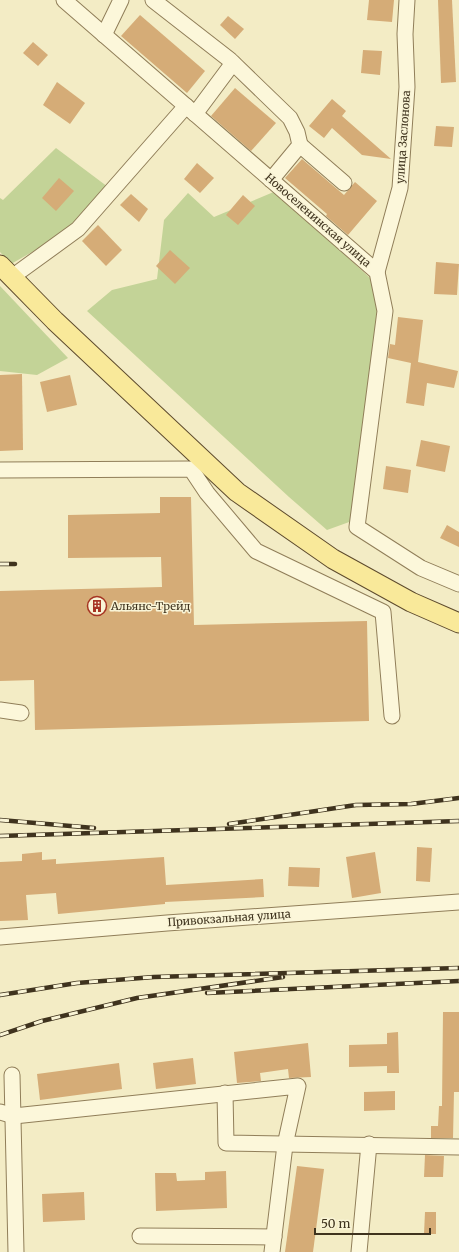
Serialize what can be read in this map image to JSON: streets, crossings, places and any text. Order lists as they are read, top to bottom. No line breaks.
{"streets":{"street":["улица Заслонова","Новоселенинская улица","Привокзальная улица"]},"crossings":[["улица Заслонова","Новоселенинская улица"]],"places":{"building":["Альянс-Трейд"]},"scale_bar":"50 m"}
